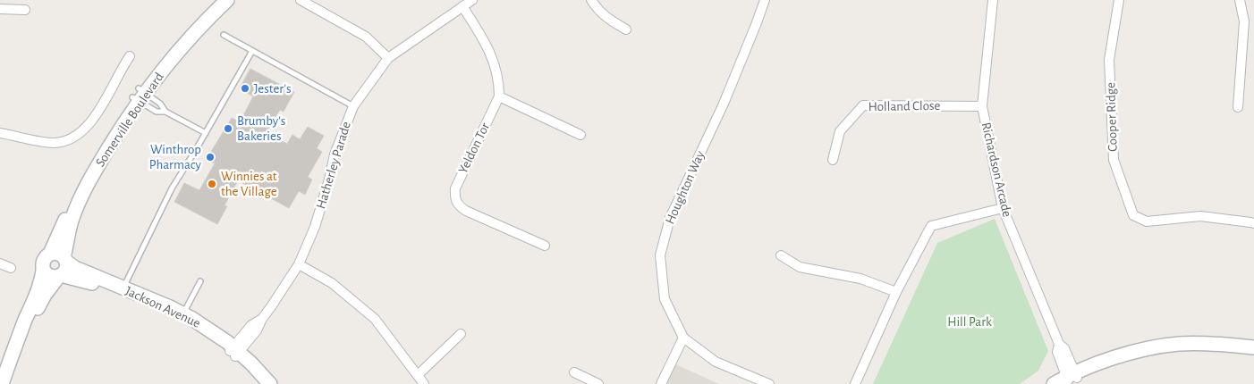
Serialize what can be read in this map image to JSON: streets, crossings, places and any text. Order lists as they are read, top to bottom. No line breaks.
{"streets":{"main road":["Somerville Boulevard","Jackson Avenue"],"street":["Holland Close","Cooper Ridge","Yeldon Tor","Hatherley Parade","Richardson Arcade","Houghton Way"]},"crossings":[["Holland Close","Richardson Arcade"],["Somerville Boulevard","Jackson Avenue"],["Hatherley Parade","Jackson Avenue"]],"parks":["Hill Park"],"places":["Jester's","Brumby's Bakeries","Winthrop Pharmacy","Winnies at the Village"]}
